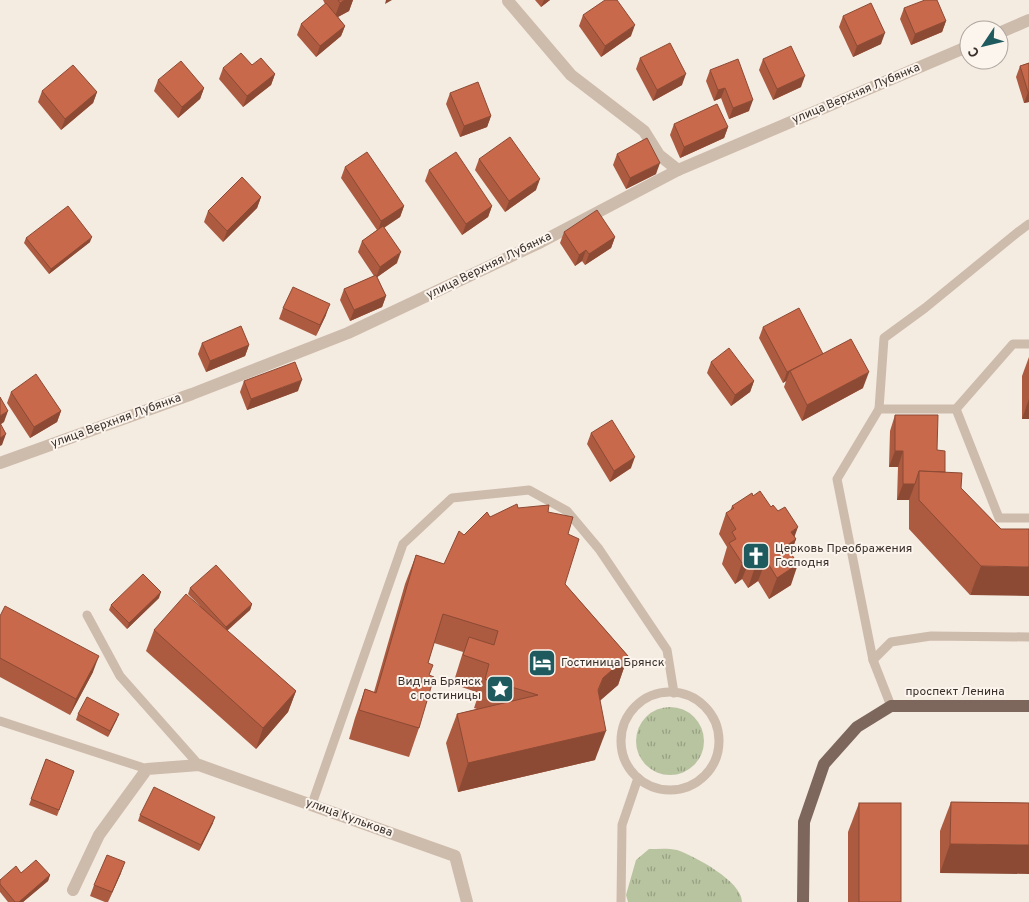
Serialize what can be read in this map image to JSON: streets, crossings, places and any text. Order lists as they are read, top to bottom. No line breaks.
{"streets":{"main road":["проспект Ленина"],"street":["улица Верхняя Лубянка","улица Кулькова"]},"places":{"church":["Церковь Преображения Господня"],"hotel":["Гостиница Брянск"],"place":["Вид на Брянск с гостиницы"]},"north":"bottom left"}
